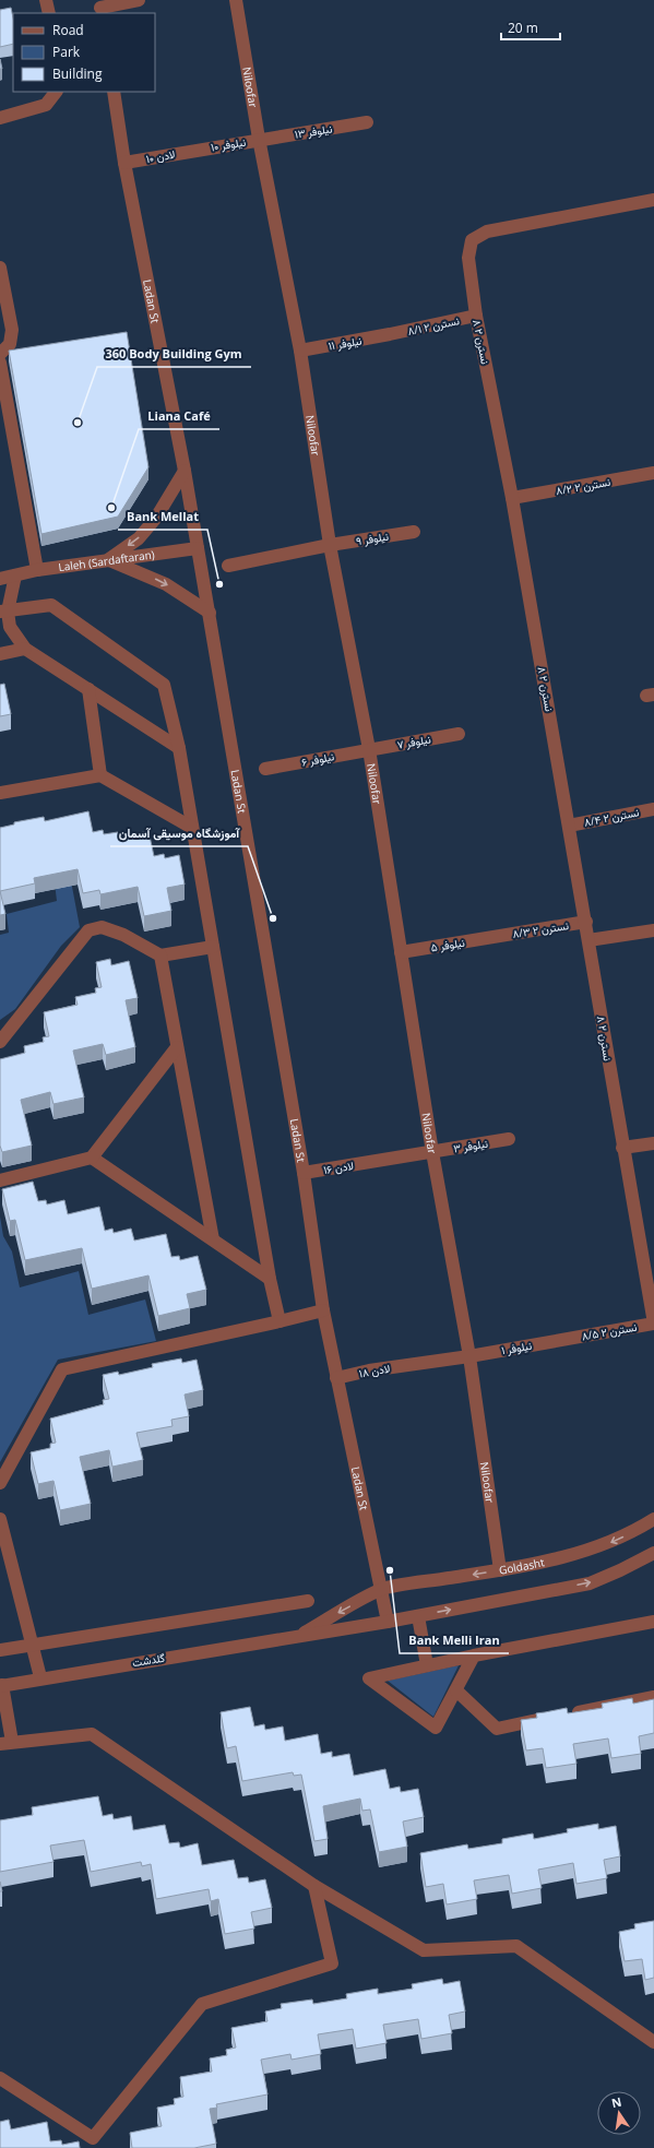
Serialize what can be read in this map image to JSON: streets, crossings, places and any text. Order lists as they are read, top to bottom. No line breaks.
{"streets":{"street":["Niloofar","۱۳ نیلوفر","۱۰ نیلوفر","۱۰ لادن","Ladan St","۸/۱ نسترن ۲","۸ نسترن ۲","۱۱ نیلوفر","۸/۲ نسترن ۲","۹ نیلوفر","Laleh (Sardaftaran)","۷ نیلوفر","۶ نیلوفر","۸/۴ نسترن ۲","۸/۳ نسترن ۲","۵ نیلوفر","۳ نیلوفر","۱۶ لادن","۸/۵ نسترن ۲","۱ نیلوفر","۱۸ لادن","Goldasht","گلدشت"]},"crossings":[["Niloofar","۱۳ نیلوفر"],["Niloofar","۱۰ نیلوفر"],["Niloofar","۱۱ نیلوفر"],["Niloofar","۹ نیلوفر"],["Niloofar","۷ نیلوفر"],["Niloofar","۶ نیلوفر"],["Niloofar","۵ نیلوفر"],["Niloofar","۳ نیلوفر"],["Niloofar","۱ نیلوفر"],["Niloofar","Goldasht"],["۱۳ نیلوفر","۱۰ نیلوفر"],["۱۰ نیلوفر","۱۰ لادن"],["۱۰ لادن","Ladan St"],["Ladan St","Laleh (Sardaftaran)"],["Ladan St","۱۶ لادن"],["Ladan St","۱۸ لادن"],["Ladan St","Goldasht"],["Ladan St","گلدشت"],["۸/۱ نسترن ۲","۸ نسترن ۲"],["۸/۱ نسترن ۲","۱۱ نیلوفر"],["۸ نسترن ۲","۸/۲ نسترن ۲"],["۸ نسترن ۲","۸/۴ نسترن ۲"],["۸ نسترن ۲","۸/۳ نسترن ۲"],["۸ نسترن ۲","۸/۵ نسترن ۲"],["۷ نیلوفر","۶ نیلوفر"],["۸/۳ نسترن ۲","۵ نیلوفر"],["۳ نیلوفر","۱۶ لادن"],["۸/۵ نسترن ۲","۱ نیلوفر"],["۱ نیلوفر","۱۸ لادن"]],"places":["360 Body Building Gym","Liana Café","Bank Mellat","آموزشگاه موسیقی آسمان","Bank Melli Iran"],"legend":["Road","Park","Building"],"scale_bar":"20 m","north":"top"}
